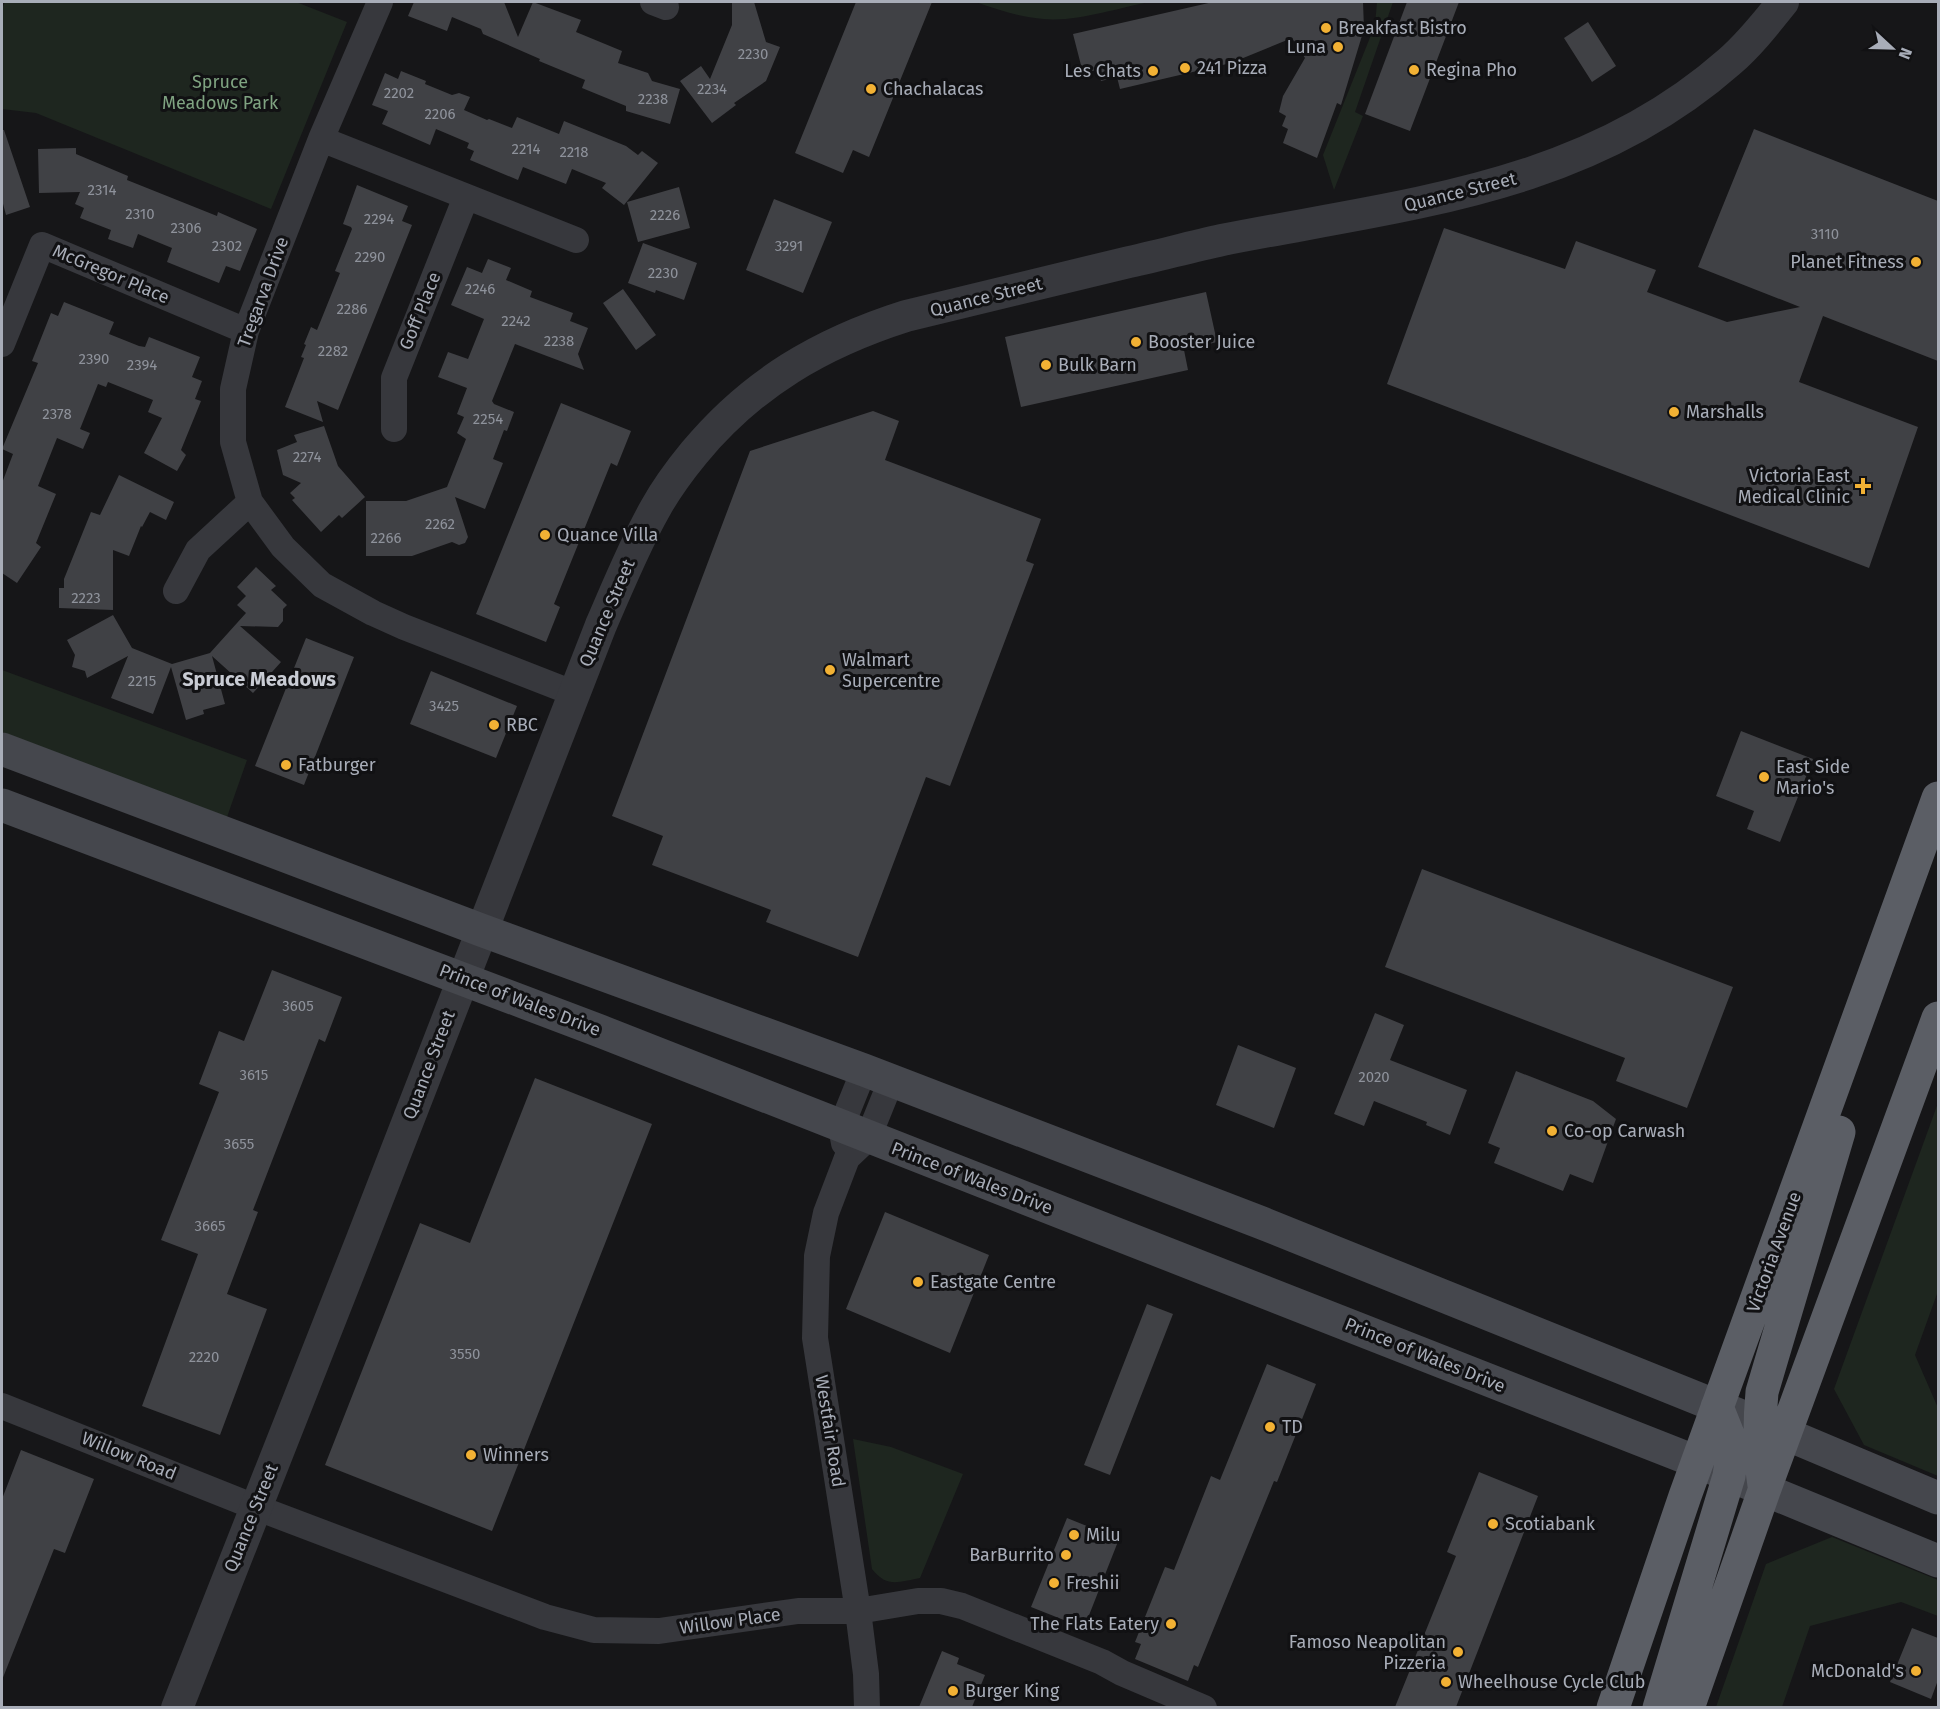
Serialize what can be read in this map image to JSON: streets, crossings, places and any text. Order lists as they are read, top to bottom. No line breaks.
{"streets":{"highway":["Victoria Avenue"],"main road":["Prince of Wales Drive"],"street":["Quance Street","McGregor Place","Tregarva Drive","Goff Place","Westfair Road","Willow Road","Willow Place"]},"crossings":[["Quance Street","Tregarva Drive"],["Quance Street","Prince of Wales Drive"],["Quance Street","Willow Road"],["Quance Street","Willow Place"],["McGregor Place","Tregarva Drive"],["Prince of Wales Drive","Victoria Avenue"],["Prince of Wales Drive","Westfair Road"],["Westfair Road","Willow Place"],["Willow Road","Willow Place"]],"districts":["Spruce Meadows"],"parks":["Spruce Meadows Park"],"places":{"other":["Breakfast Bistro","Luna","241 Pizza","Regina Pho","Les Chats","Chachalacas","Planet Fitness","Booster Juice","Bulk Barn","Marshalls","Quance Villa","Walmart Supercentre","RBC","Fatburger","East Side Mario's","Co-op Carwash","Eastgate Centre","TD","Winners","Scotiabank","Milu","BarBurrito","Freshii","The Flats Eatery","Famoso Neapolitan Pizzeria","McDonald's","Wheelhouse Cycle Club","Burger King"],"health":["Victoria East Medical Clinic"]},"house_numbers":["2230","2234","2202","2238","2206","2214","2218","2314","2310","2226","2294","2306","3110","2302","3291","2290","2230","2246","2286","2242","2238","2282","2390","2394","2378","2254","2274","2262","2266","2223","2215","3425","3605","3615","2020","3655","3665","3550","2220"],"north":"right"}
